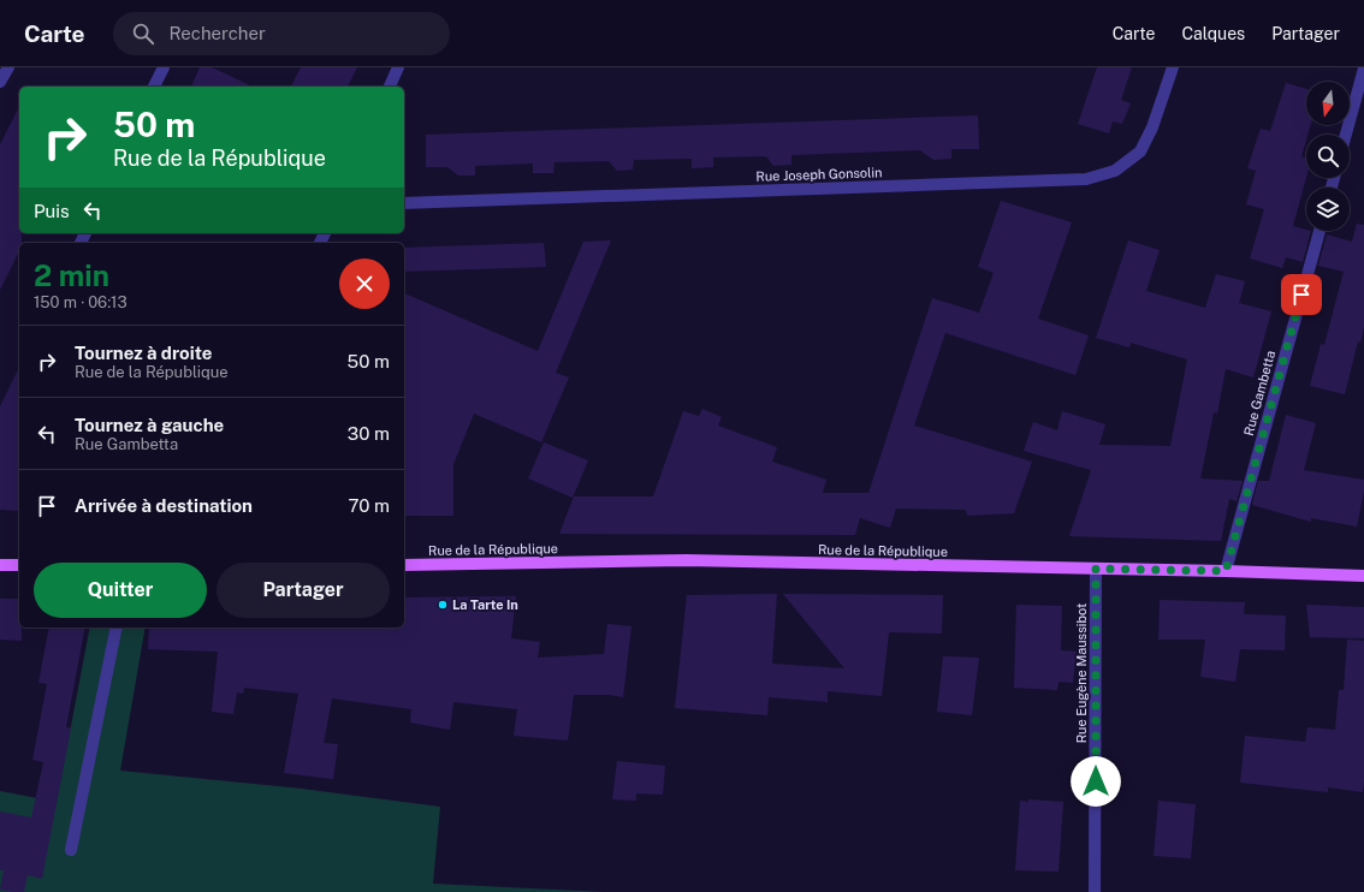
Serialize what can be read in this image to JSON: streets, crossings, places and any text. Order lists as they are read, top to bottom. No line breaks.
{"streets":{"main road":["Rue de la République"],"street":["Rue Joseph Gonsolin","Rue Gambetta","Rue Eugène Maussibot"]},"crossings":[["Rue Gambetta","Rue de la République"],["Rue de la République","Rue Eugène Maussibot"]],"places":["La Tarte In"],"north":"bottom","page":{"header":"Carte","search":"Rechercher","nav":["Carte","Calques","Partager"],"turn":["50 m","Rue de la République"],"then":"Puis","heading":["2 min","150 m · 06:13"],"list":[{"name":"Tournez à droite","note":"Rue de la République","value":"50 m"},{"name":"Tournez à gauche","note":"Rue Gambetta","value":"30 m"},{"name":"Arrivée à destination","value":"70 m"}],"buttons":["Quitter","Partager"]}}
